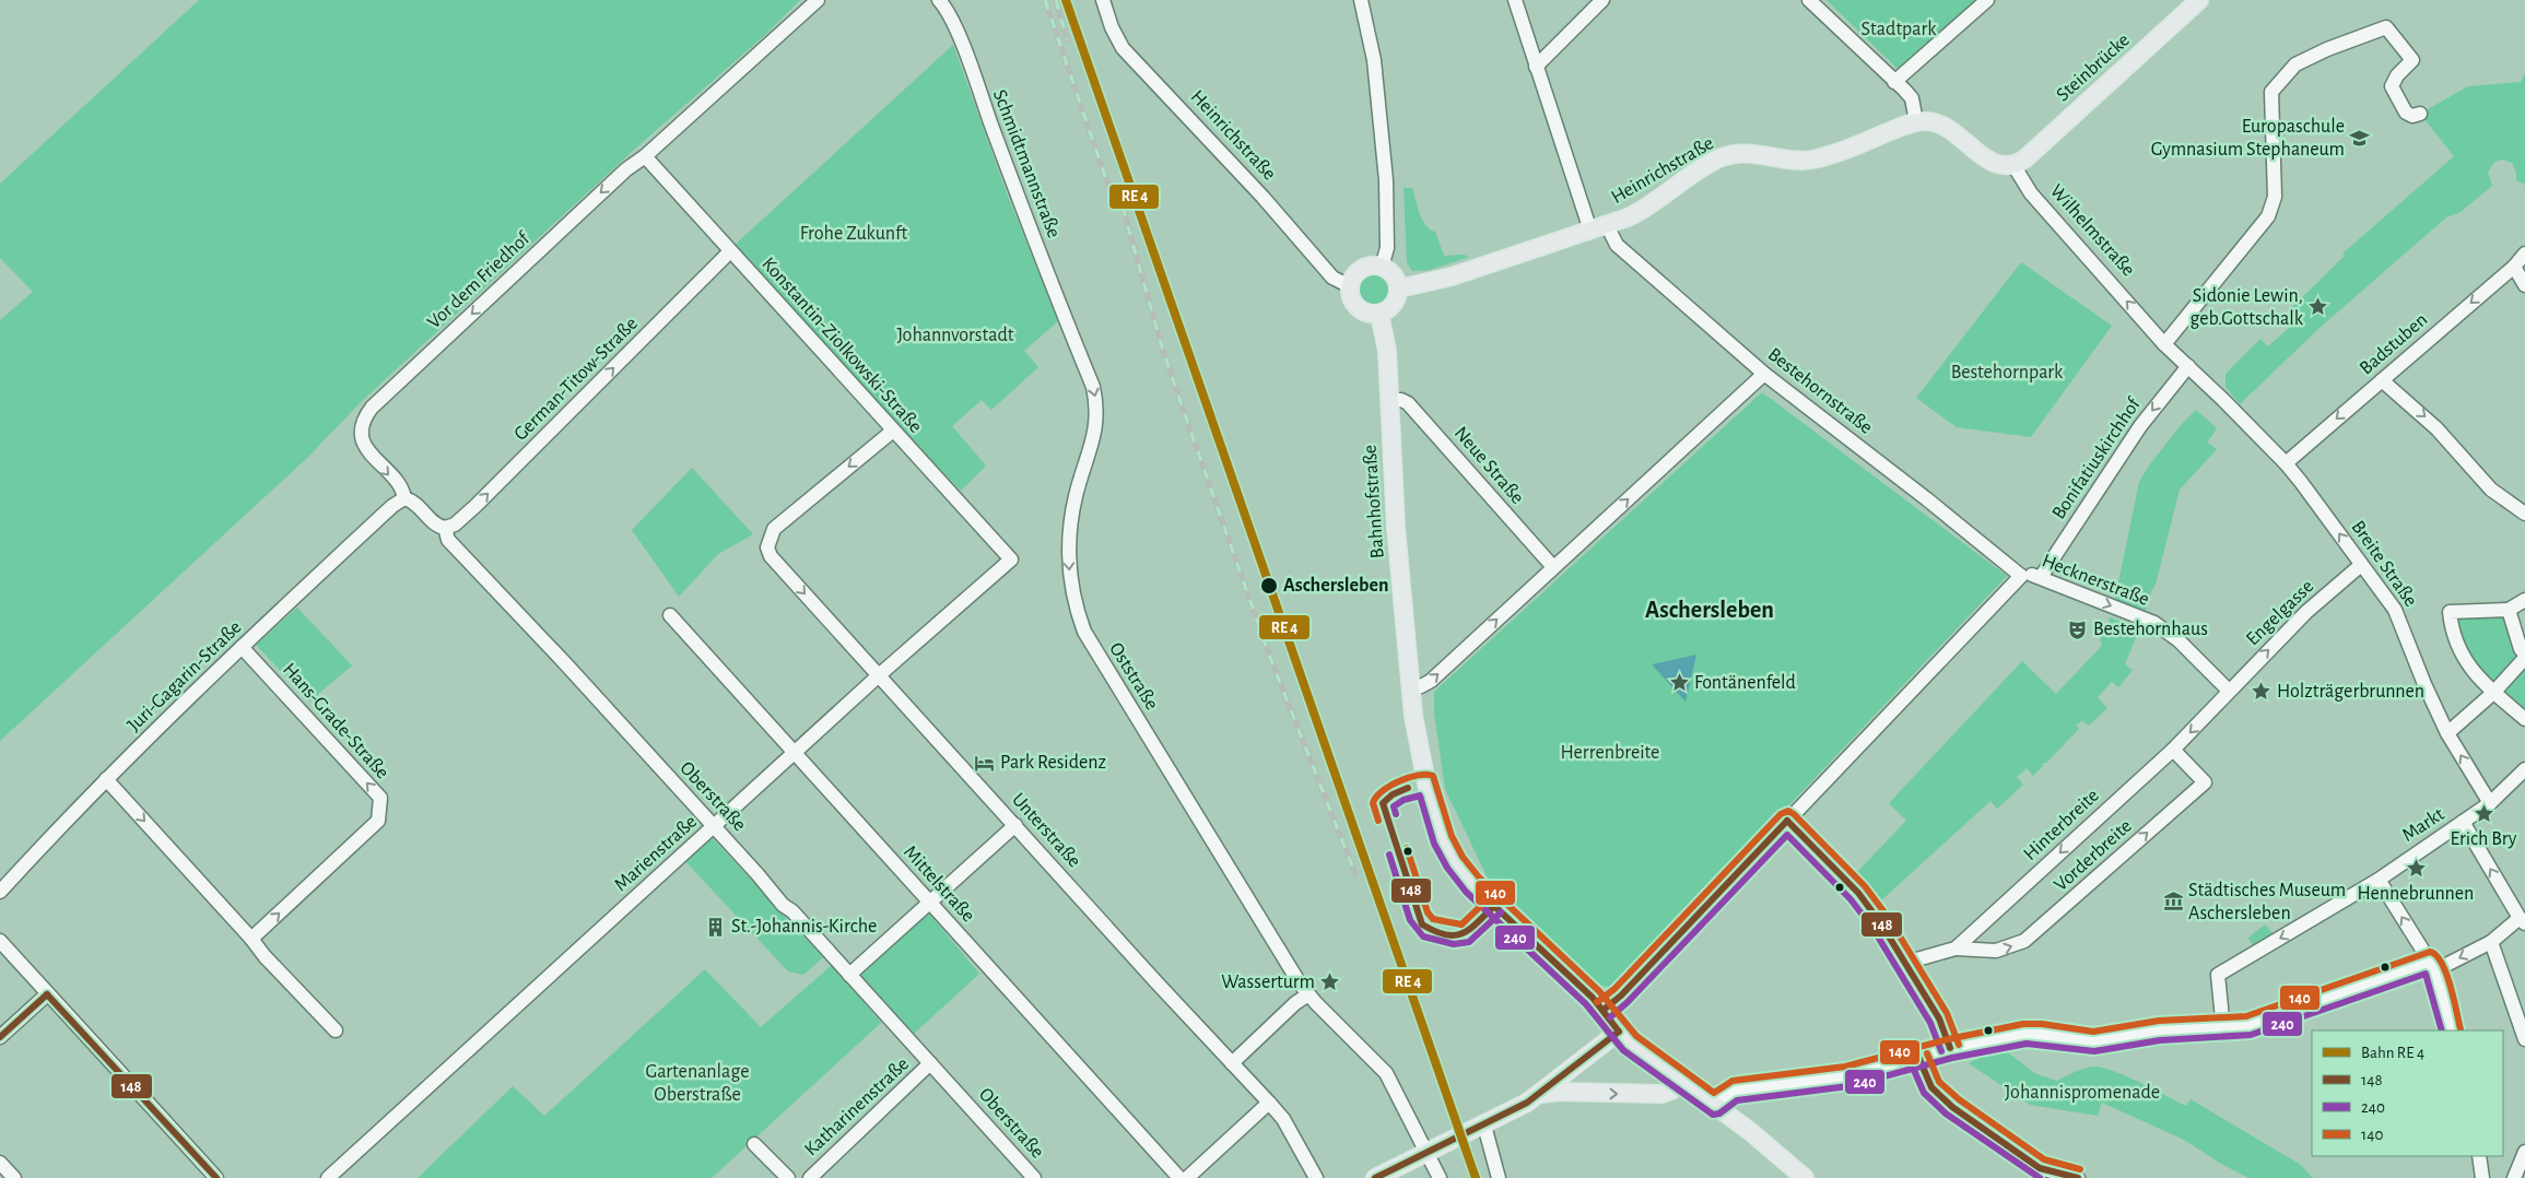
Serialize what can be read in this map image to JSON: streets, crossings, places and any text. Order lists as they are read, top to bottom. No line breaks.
{"streets":{"main road":["Steinbrücke","Heinrichstraße","Bahnhofstraße"],"street":["Schmidtmannstraße","Wilhelmstraße","Vor dem Friedhof","Badstuben","Konstantin-Ziolkowski-Straße","German-Titow-Straße","Bestehornstraße","Bonifatiuskirchhof","Neue Straße","Breite Straße","Hecknerstraße","Engelgasse","Juri-Gagarin-Straße","Oststraße","Hans-Grade-Straße","Oberstraße","Hinterbreite","Markt","Unterstraße","Marienstraße","Vorderbreite","Mittelstraße","Katharinenstraße"]},"crossings":[["Steinbrücke","Wilhelmstraße"],["Heinrichstraße","Bestehornstraße"],["Heinrichstraße","Bahnhofstraße"],["Schmidtmannstraße","Oststraße"],["Wilhelmstraße","Bonifatiuskirchhof"],["Wilhelmstraße","Breite Straße"],["Vor dem Friedhof","Konstantin-Ziolkowski-Straße"],["Vor dem Friedhof","Oberstraße"],["Badstuben","Breite Straße"],["Konstantin-Ziolkowski-Straße","German-Titow-Straße"],["Konstantin-Ziolkowski-Straße","Unterstraße"],["Konstantin-Ziolkowski-Straße","Marienstraße"],["German-Titow-Straße","Oberstraße"],["Bestehornstraße","Hecknerstraße"],["Bonifatiuskirchhof","Hecknerstraße"],["Neue Straße","Bahnhofstraße"],["Breite Straße","Engelgasse"],["Breite Straße","Markt"],["Hecknerstraße","Engelgasse"],["Hecknerstraße","Hinterbreite"],["Engelgasse","Hinterbreite"],["Juri-Gagarin-Straße","Hans-Grade-Straße"],["Juri-Gagarin-Straße","Oberstraße"],["Oberstraße","Marienstraße"],["Oberstraße","Katharinenstraße"],["Hinterbreite","Vorderbreite"],["Unterstraße","Marienstraße"],["Marienstraße","Mittelstraße"]],"one_way":["Wilhelmstraße","Vor dem Friedhof","Badstuben","German-Titow-Straße","Bonifatiuskirchhof","Breite Straße","Hecknerstraße","Engelgasse","Oststraße","Hinterbreite","Markt","Vorderbreite"],"districts":["Aschersleben"],"parks":["Stadtpark","Frohe Zukunft","Johannvorstadt","Bestehornpark","Herrenbreite","Gartenanlage Oberstraße","Johannispromenade"],"places":{"school or university":["Europaschule Gymnasium Stephaneum"],"place":["Sidonie Lewin, geb.Gottschalk","Fontänenfeld","Holzträgerbrunnen","Erich Bry","Hennebrunnen","Wasserturm"],"other":["Aschersleben"],"theatre":["Bestehornhaus"],"hotel":["Park Residenz"],"museum":["Städtisches Museum Aschersleben"],"building":["St.-Johannis-Kirche"]},"lines":["transit line 140","transit line 148","transit line 240"],"legend":["Bahn RE 4","148","240","140"]}
